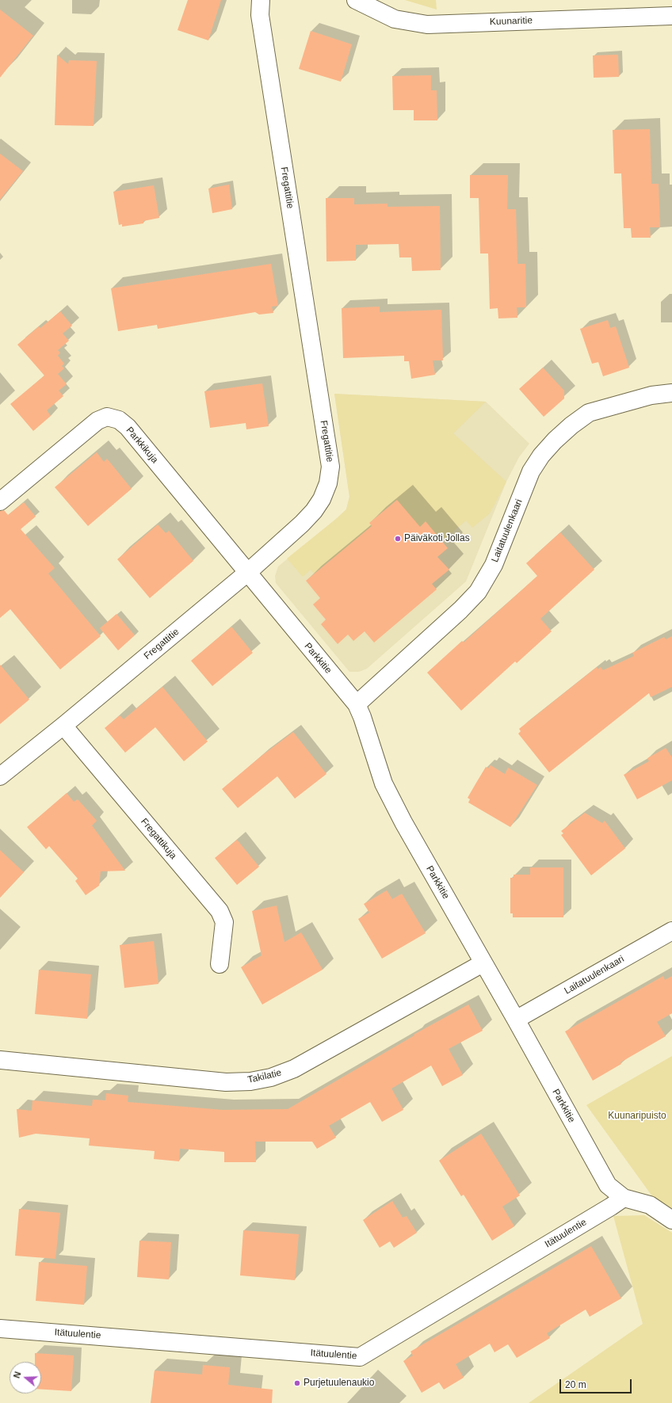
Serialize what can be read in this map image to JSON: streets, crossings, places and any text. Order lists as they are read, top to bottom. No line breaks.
{"streets":{"street":["Kuunaritie","Fregattitie","Parkkikuja","Laitatuulenkaari","Parkkitie","Fregattikuja","Takilatie","Itätuulentie"]},"crossings":[["Fregattitie","Parkkikuja"],["Fregattitie","Parkkitie"],["Fregattitie","Fregattikuja"],["Parkkikuja","Parkkitie"],["Laitatuulenkaari","Parkkitie"],["Parkkitie","Takilatie"],["Parkkitie","Itätuulentie"]],"parks":["Kuunaripuisto"],"places":["Päiväkoti Jollas","Purjetuulenaukio"],"scale_bar":"20 m","north":"left"}
